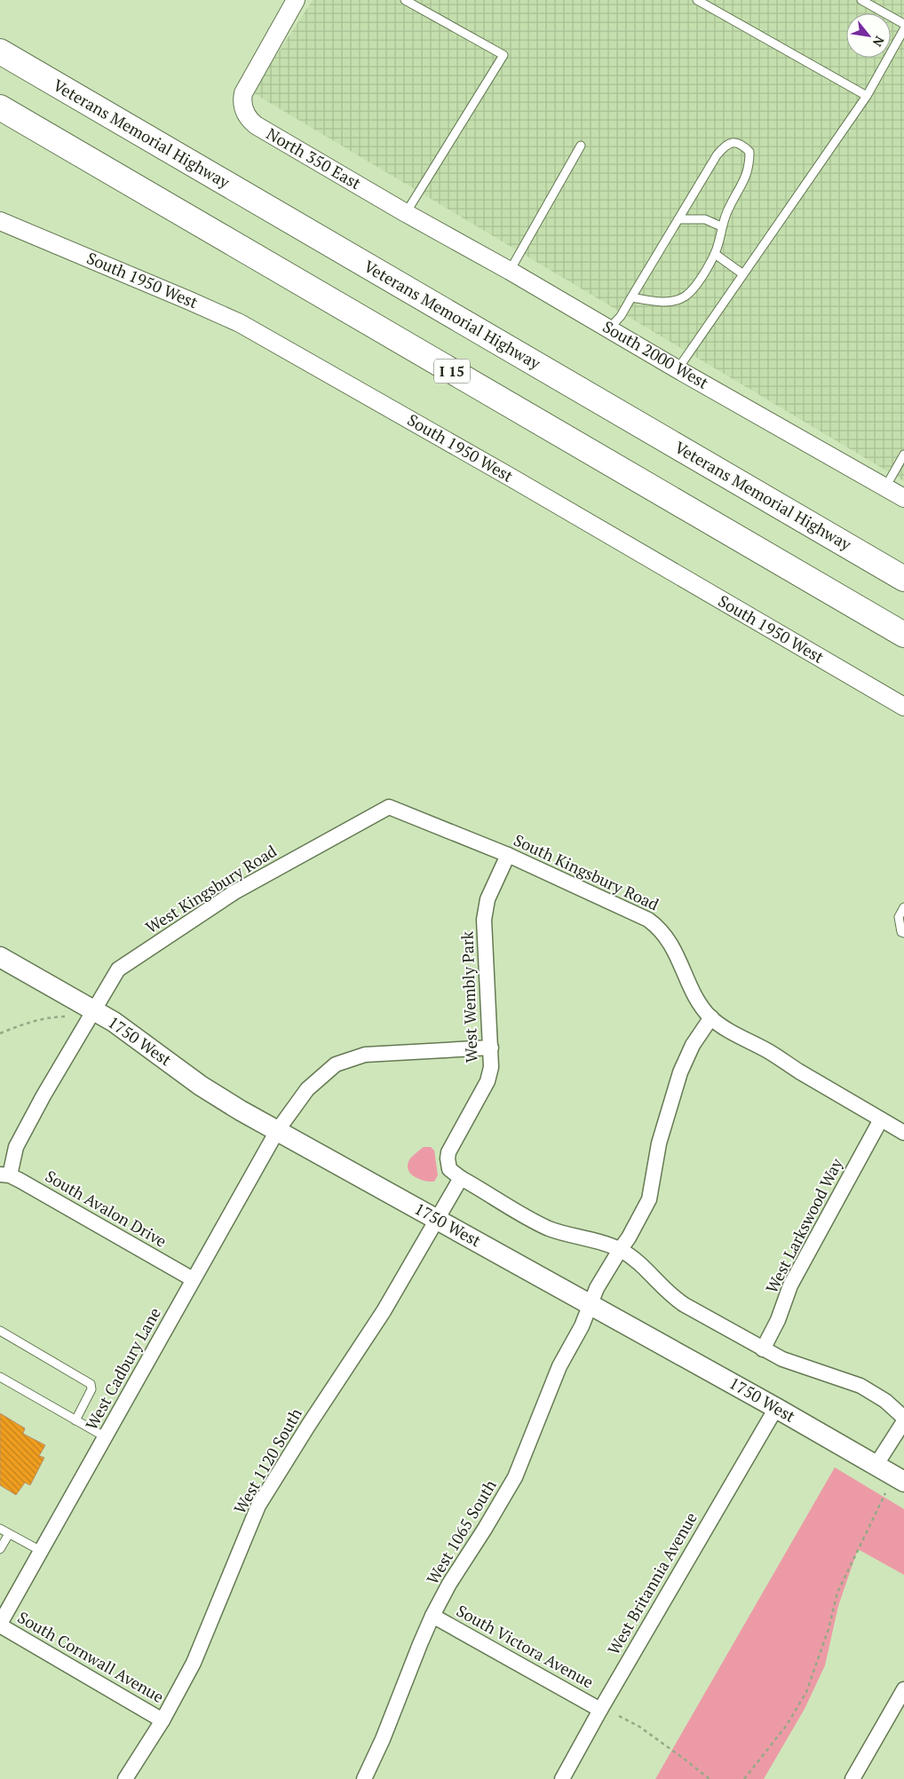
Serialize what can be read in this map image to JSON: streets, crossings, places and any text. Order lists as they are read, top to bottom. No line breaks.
{"streets":{"highway":["Veterans Memorial Highway","I 15"],"main road":["1750 West"],"street":["North 350 East","South 1950 West","South 2000 West","South Kingsbury Road","West Kingsbury Road","West Wembly Park","South Avalon Drive","West Larkswood Way","West Cadbury Lane","West 1120 South","West 1065 South","West Britannia Avenue","South Victora Avenue","South Cornwall Avenue"]},"crossings":[["North 350 East","South 2000 West"],["South Kingsbury Road","West Kingsbury Road"],["South Kingsbury Road","West Wembly Park"],["South Kingsbury Road","West Larkswood Way"],["South Kingsbury Road","West 1065 South"],["West Kingsbury Road","1750 West"],["West Kingsbury Road","South Avalon Drive"],["West Wembly Park","West Cadbury Lane"],["1750 West","West Cadbury Lane"],["1750 West","West 1120 South"],["1750 West","West 1065 South"],["1750 West","West Britannia Avenue"],["South Avalon Drive","West Cadbury Lane"],["West Cadbury Lane","South Cornwall Avenue"],["West 1120 South","South Cornwall Avenue"],["West 1065 South","South Victora Avenue"],["West Britannia Avenue","South Victora Avenue"]],"north":"bottom right"}
